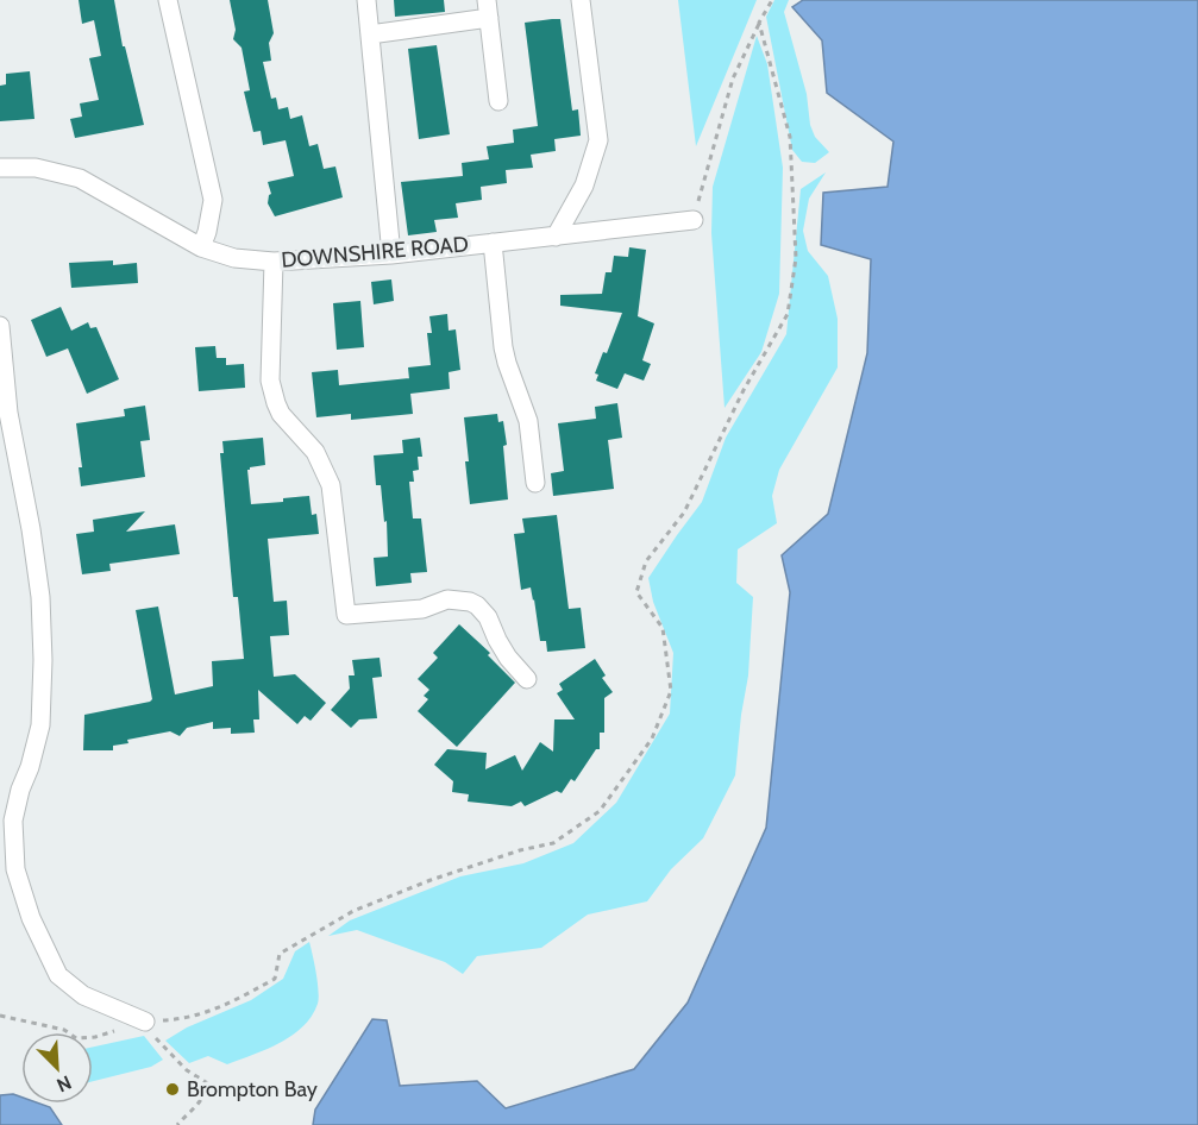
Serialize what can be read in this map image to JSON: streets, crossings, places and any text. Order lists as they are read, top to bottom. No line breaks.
{"streets":{"street":["DOWNSHIRE ROAD"]},"places":["Brompton Bay"],"north":"bottom right"}
